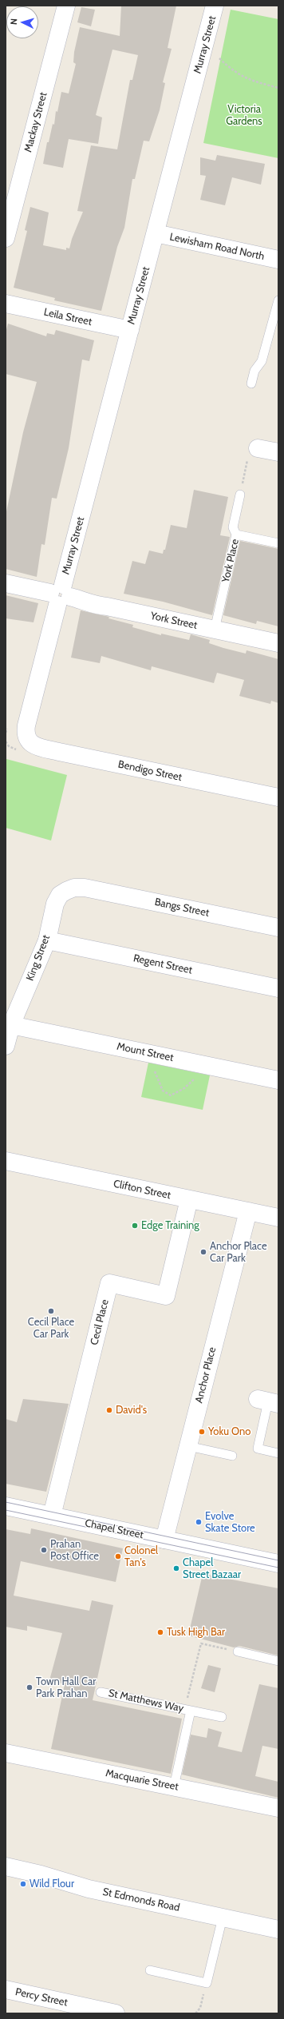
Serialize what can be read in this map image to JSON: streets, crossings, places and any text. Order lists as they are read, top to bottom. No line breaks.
{"streets":{"street":["Murray Street","Mackay Street","Lewisham Road North","Leila Street","York Street","Bendigo Street","Bangs Street","King Street","Regent Street","Mount Street","Clifton Street","Cecil Place","Anchor Place","Chapel Street","Macquarie Street","St Edmonds Road","Percy Street"],"lane":["York Place","St Matthews Way"]},"crossings":[["Murray Street","Lewisham Road North"],["Murray Street","Leila Street"],["Murray Street","York Street"],["Murray Street","Bendigo Street"],["York Place","York Street"],["Bangs Street","King Street"],["King Street","Regent Street"],["King Street","Mount Street"],["Clifton Street","Cecil Place"],["Clifton Street","Anchor Place"],["Cecil Place","Chapel Street"],["Anchor Place","Chapel Street"],["St Matthews Way","Macquarie Street"]],"parks":["Victoria Gardens"],"places":["Edge Training","Anchor Place Car Park","Cecil Place Car Park","David's","Yoku Ono","Evolve Skate Store","Prahan Post Office","Colonel Tan's","Chapel Street Bazaar","Tusk High Bar","Town Hall Car Park Prahan","Wild Flour"],"north":"left"}
